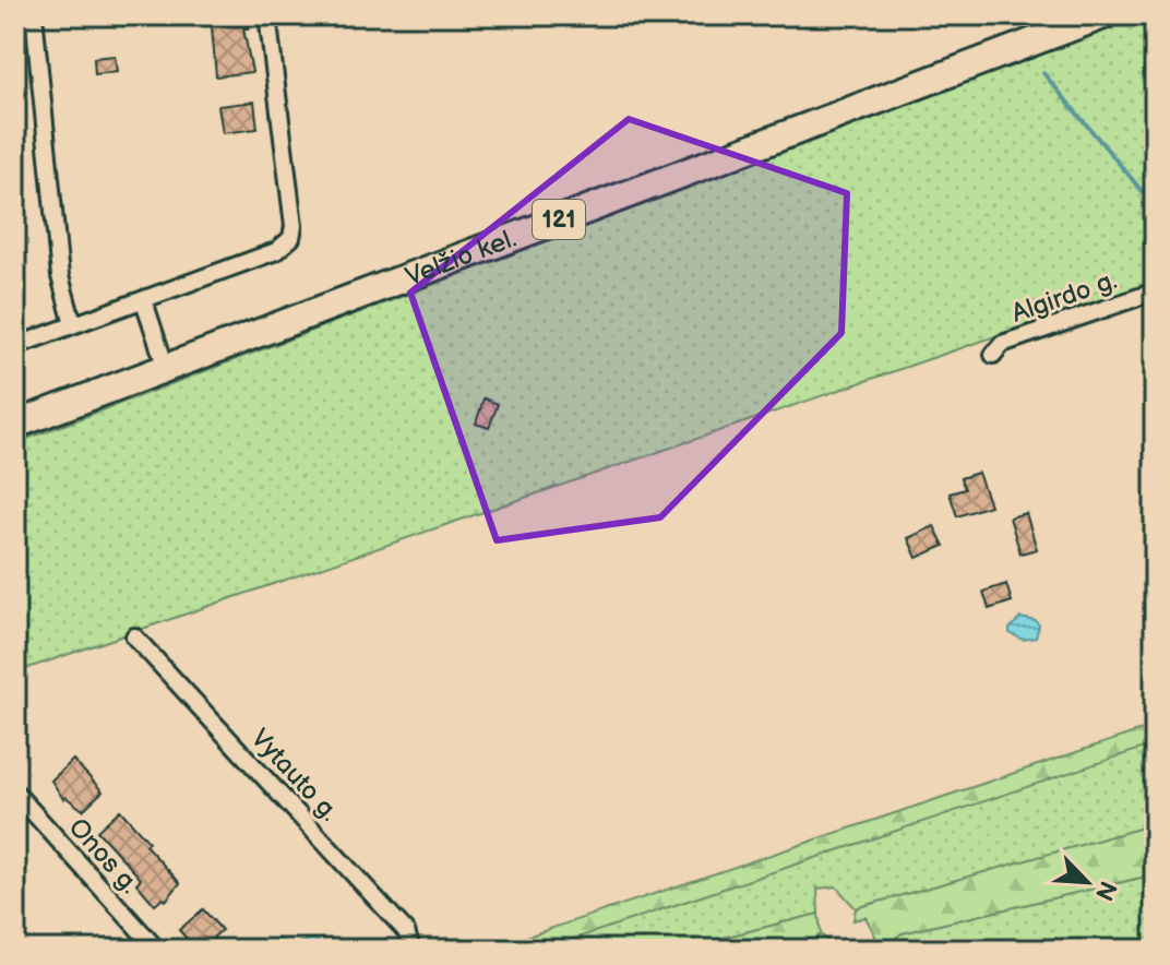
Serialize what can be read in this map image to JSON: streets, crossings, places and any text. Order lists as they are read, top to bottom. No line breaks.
{"streets":{"main road":["121","Velžio kel."],"street":["Algirdo g.","Vytauto g.","Onos g."]},"north":"bottom right"}
